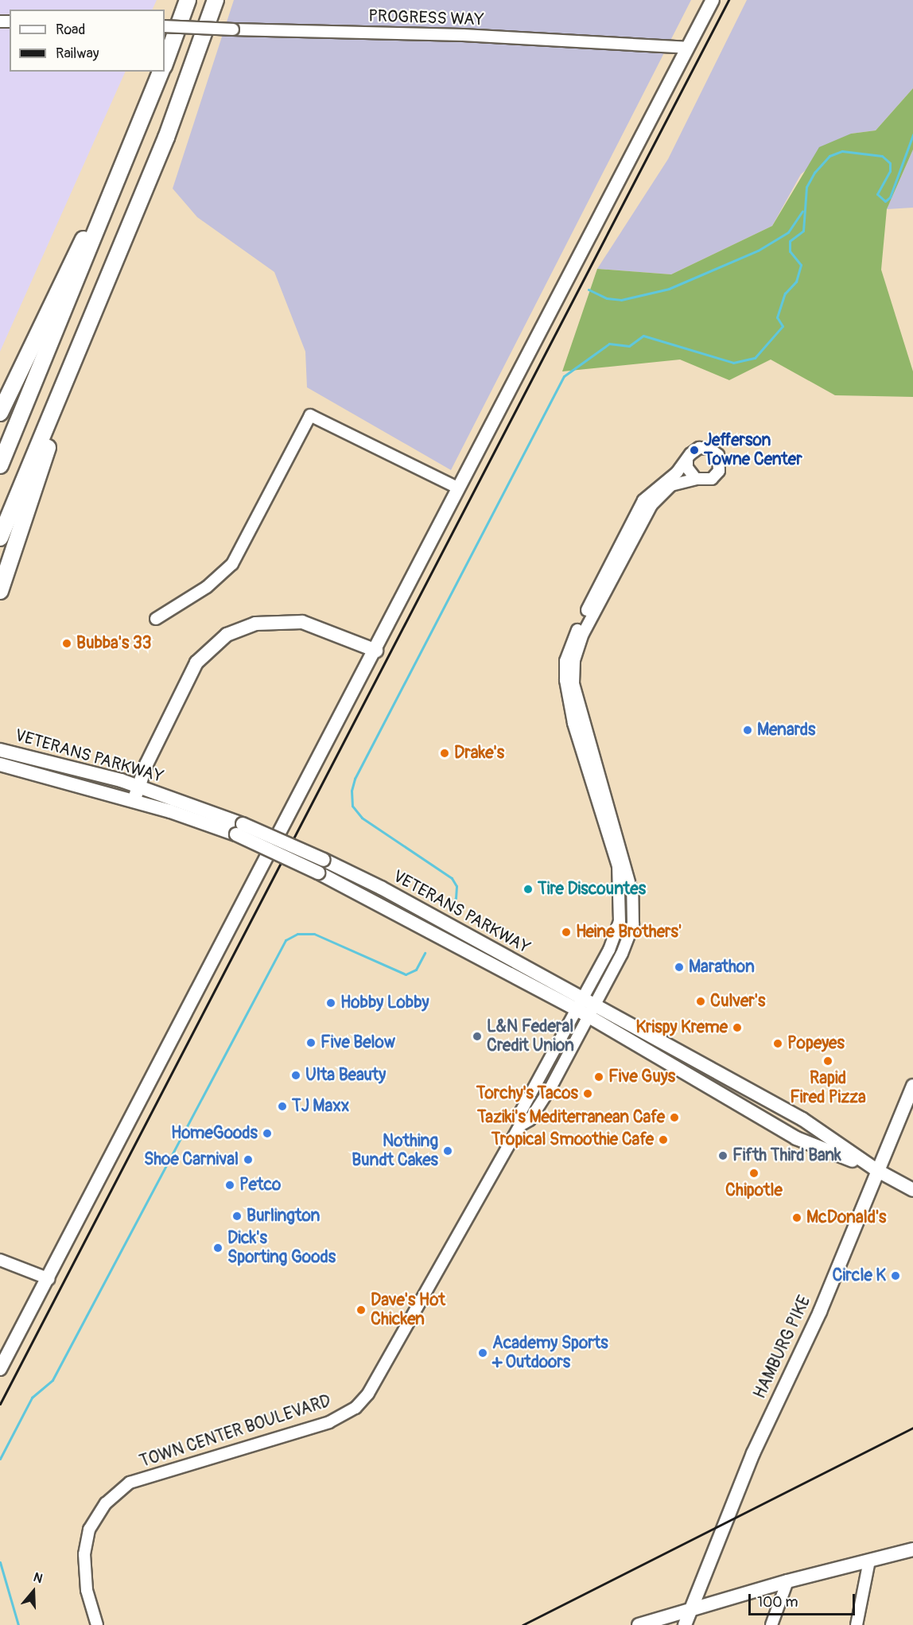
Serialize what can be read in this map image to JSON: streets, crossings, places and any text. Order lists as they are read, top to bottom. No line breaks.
{"streets":{"main road":["VETERANS PARKWAY","HAMBURG PIKE"],"street":["PROGRESS WAY","TOWN CENTER BOULEVARD"]},"crossings":[["VETERANS PARKWAY","HAMBURG PIKE"],["VETERANS PARKWAY","TOWN CENTER BOULEVARD"]],"places":["Jefferson Towne Center","Bubba's 33","Menards","Drake's","Tire Discountes","Heine Brothers'","Marathon","Culver's","Hobby Lobby","Krispy Kreme","L&N Federal Credit Union","Five Below","Popeyes","Rapid Fired Pizza","Ulta Beauty","Five Guys","Torchy's Tacos","TJ Maxx","Taziki's Mediterranean Cafe","HomeGoods","Tropical Smoothie Cafe","Nothing Bundt Cakes","Fifth Third Bank","Shoe Carnival","Chipotle","Petco","Burlington","McDonald's","Dick's Sporting Goods","Circle K","Dave's Hot Chicken","Academy Sports + Outdoors"],"legend":["Road","Railway"],"scale_bar":"100 m","north":"top"}
